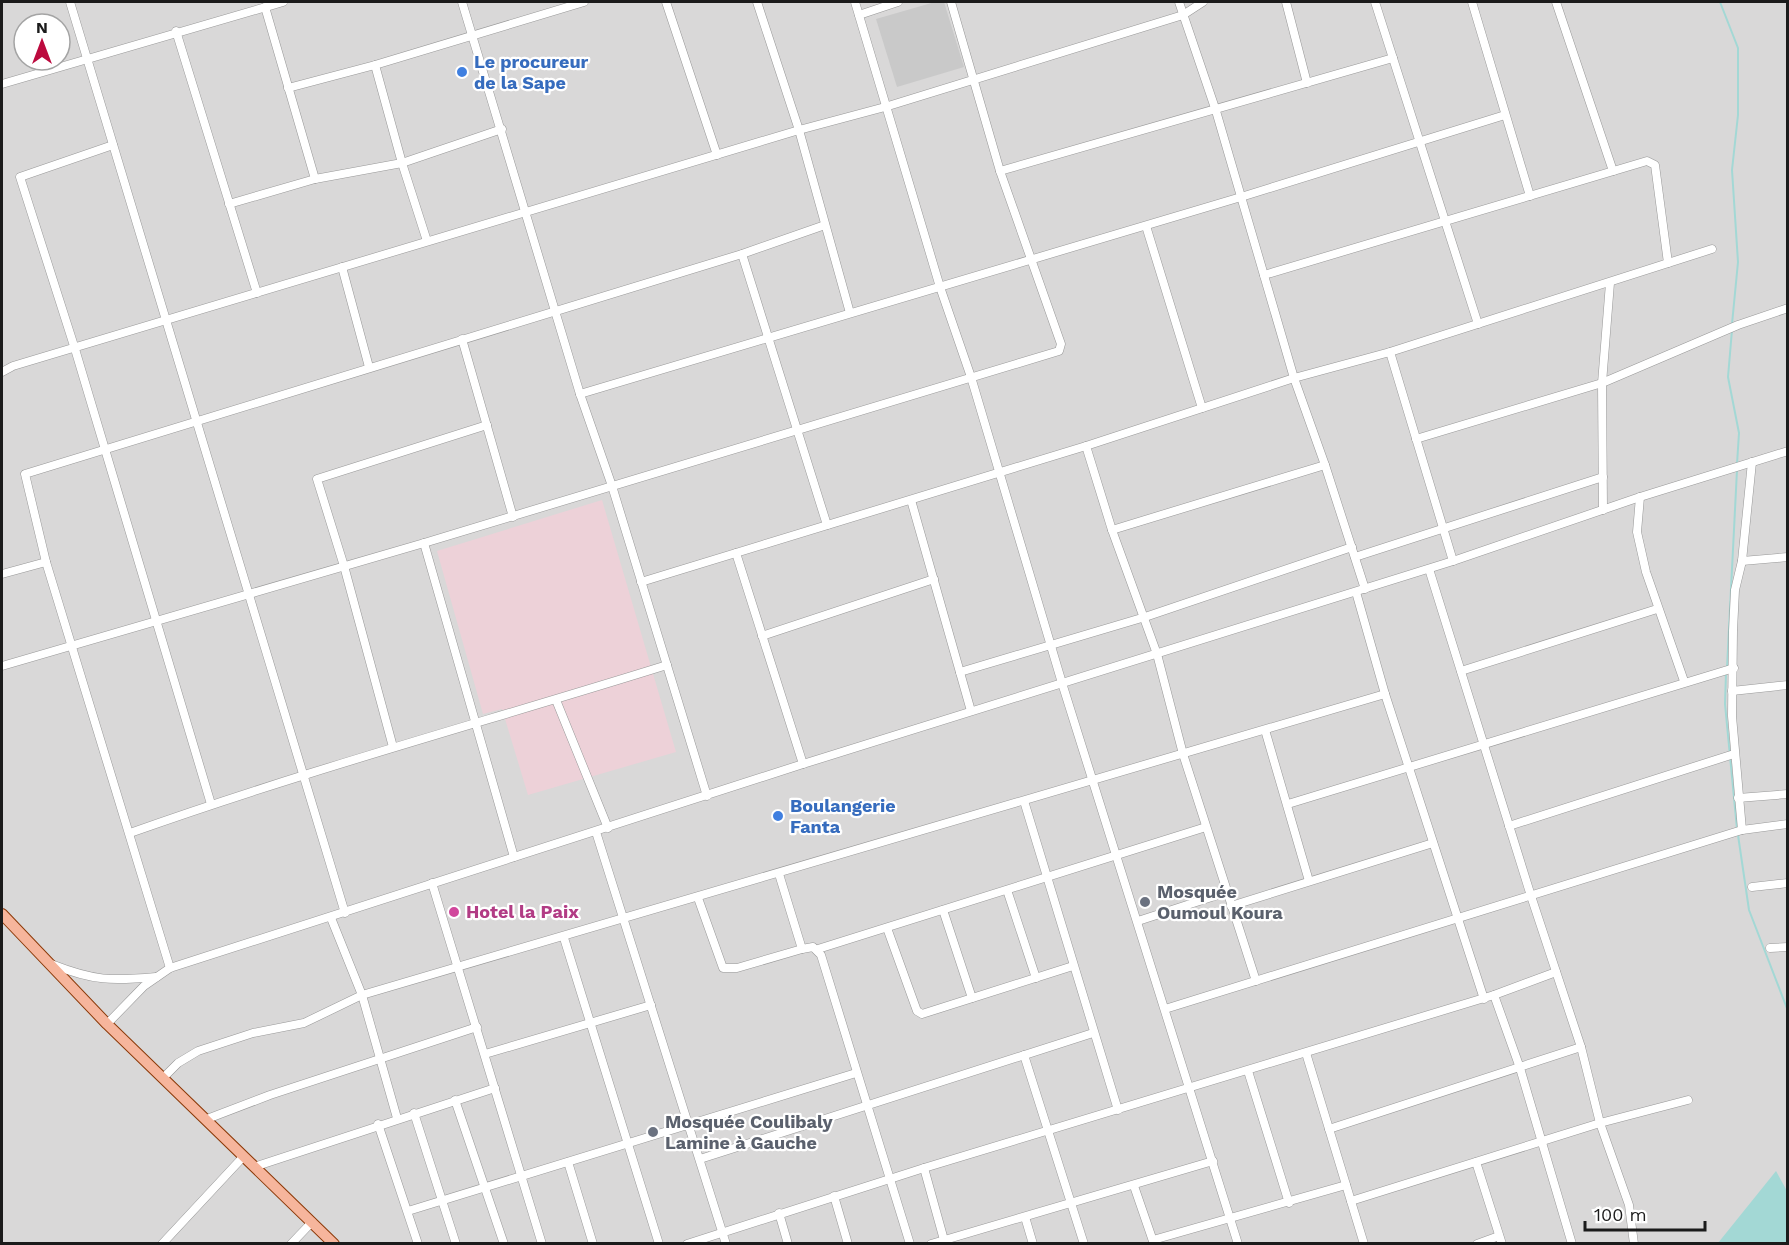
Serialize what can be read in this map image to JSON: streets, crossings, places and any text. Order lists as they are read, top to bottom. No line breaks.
{"places":["Le procureur de la Sape","Boulangerie Fanta","Mosquée Oumoul Koura","Hotel la Paix","Mosquée Coulibaly Lamine à Gauche"],"scale_bar":"100 m","north":"top"}
